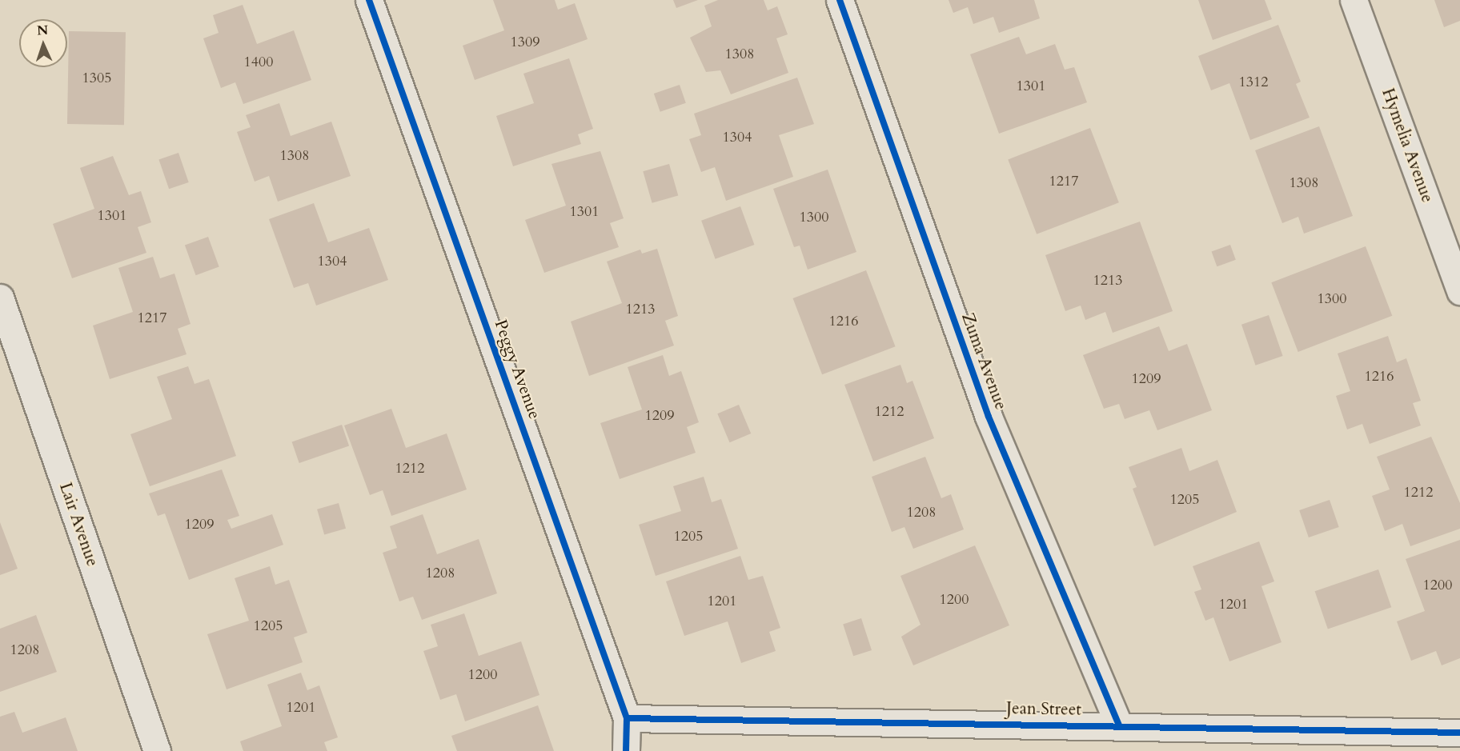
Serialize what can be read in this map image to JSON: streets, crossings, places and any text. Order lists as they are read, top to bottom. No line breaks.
{"streets":{"street":["Hymelia Avenue","Zuma Avenue","Peggy Avenue","Lair Avenue","Jean Street"]},"crossings":[["Zuma Avenue","Jean Street"],["Peggy Avenue","Jean Street"]],"house_numbers":["1309","1308","1400","1305","1312","1301","1304","1308","1217","1308","1301","1301","1300","1304","1213","1300","1213","1217","1216","1216","1209","1212","1209","1212","1212","1205","1208","1209","1205","1208","1200","1200","1201","1201","1205","1208","1200","1201"],"north":"top"}
